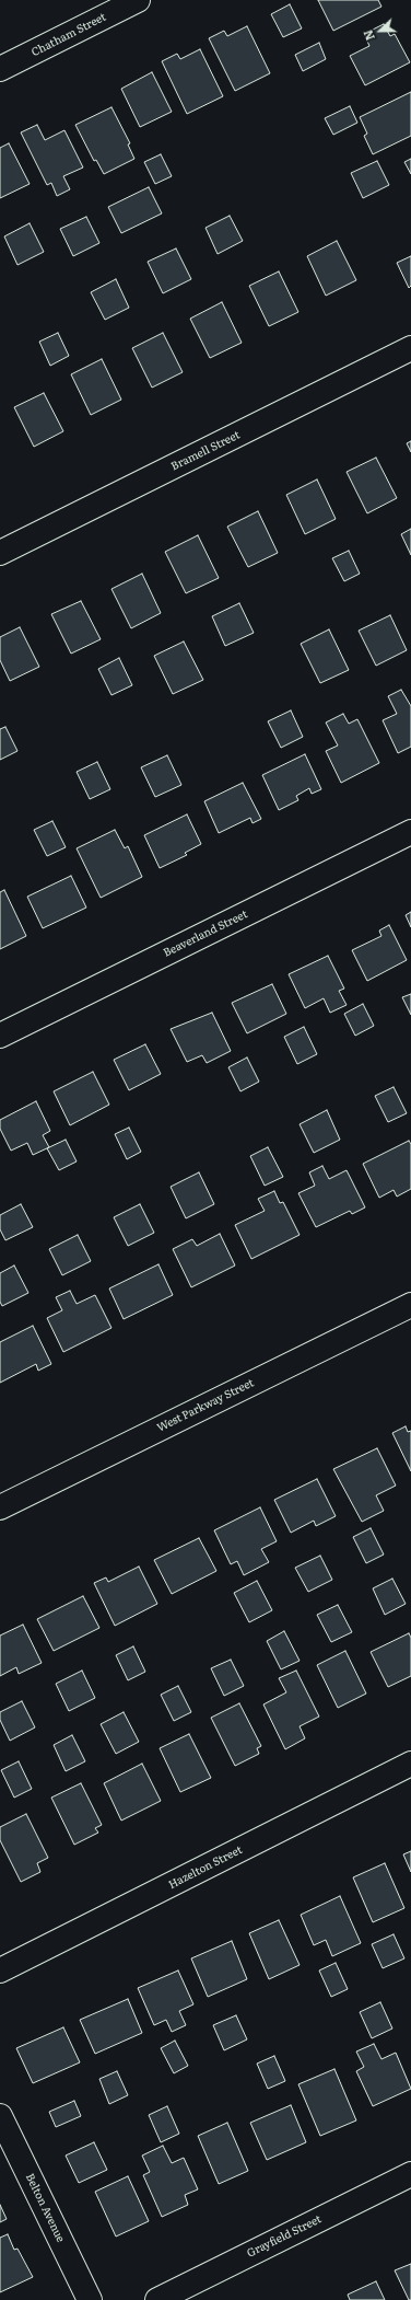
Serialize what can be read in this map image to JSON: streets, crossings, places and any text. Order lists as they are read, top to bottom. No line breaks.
{"streets":{"street":["Chatham Street","Bramell Street","Beaverland Street","West Parkway Street","Hazelton Street","Belton Avenue","Grayfield Street"]},"north":"left"}
